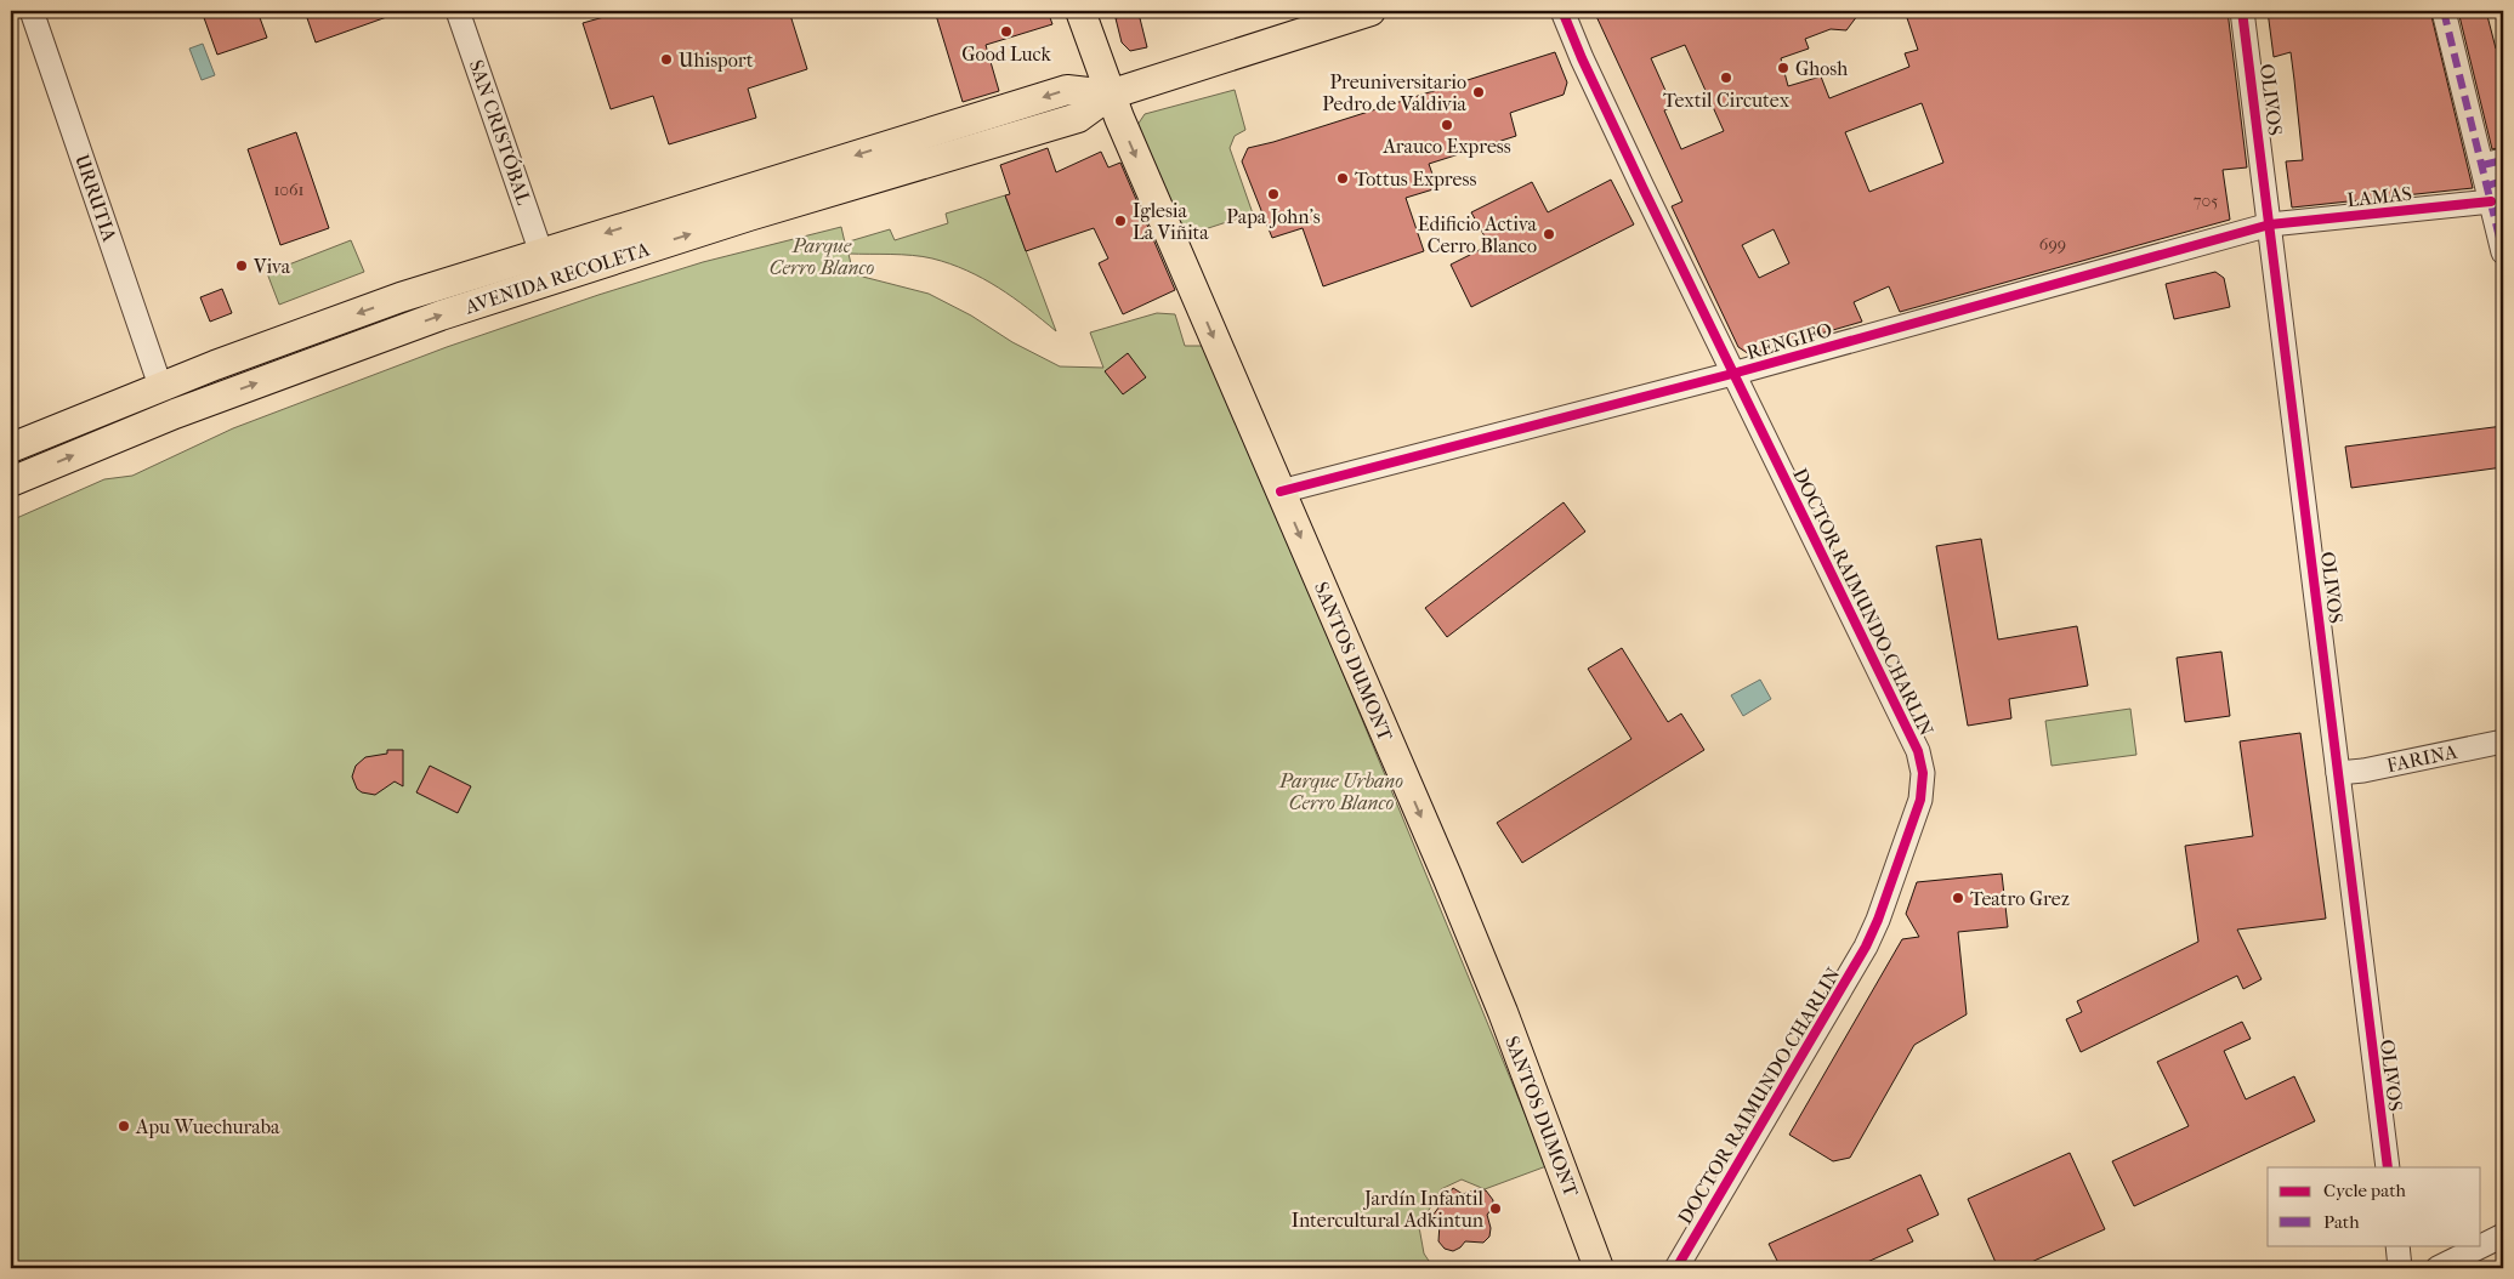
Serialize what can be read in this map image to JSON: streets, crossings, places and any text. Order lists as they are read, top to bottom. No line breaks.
{"streets":{"main road":["AVENIDA RECOLETA","SANTOS DUMONT"],"street":["OLIVOS","SAN CRISTÓBAL","LAMAS","URRUTIA","RENGIFO","DOCTOR RAIMUNDO CHARLIN","FARINA"]},"crossings":[["OLIVOS","LAMAS"],["OLIVOS","RENGIFO"],["OLIVOS","FARINA"],["SAN CRISTÓBAL","AVENIDA RECOLETA"],["LAMAS","RENGIFO"],["URRUTIA","AVENIDA RECOLETA"],["AVENIDA RECOLETA","SANTOS DUMONT"],["RENGIFO","DOCTOR RAIMUNDO CHARLIN"],["RENGIFO","SANTOS DUMONT"]],"one_way":["SANTOS DUMONT"],"parks":["Parque Cerro Blanco","Parque Urbano Cerro Blanco"],"places":["Good Luck","Uhisport","Ghosh","Textil Circutex","Preuniversitario Pedro de Valdivia","Arauco Express","Tottus Express","Papa John's","Iglesia La Viñita","Edificio Activa Cerro Blanco","Viva","Teatro Grez","Apu Wuechuraba","Jardín Infantil Intercultural Adkintun"],"house_numbers":["1061","705","699"],"legend":["Cycle path","Path"]}
